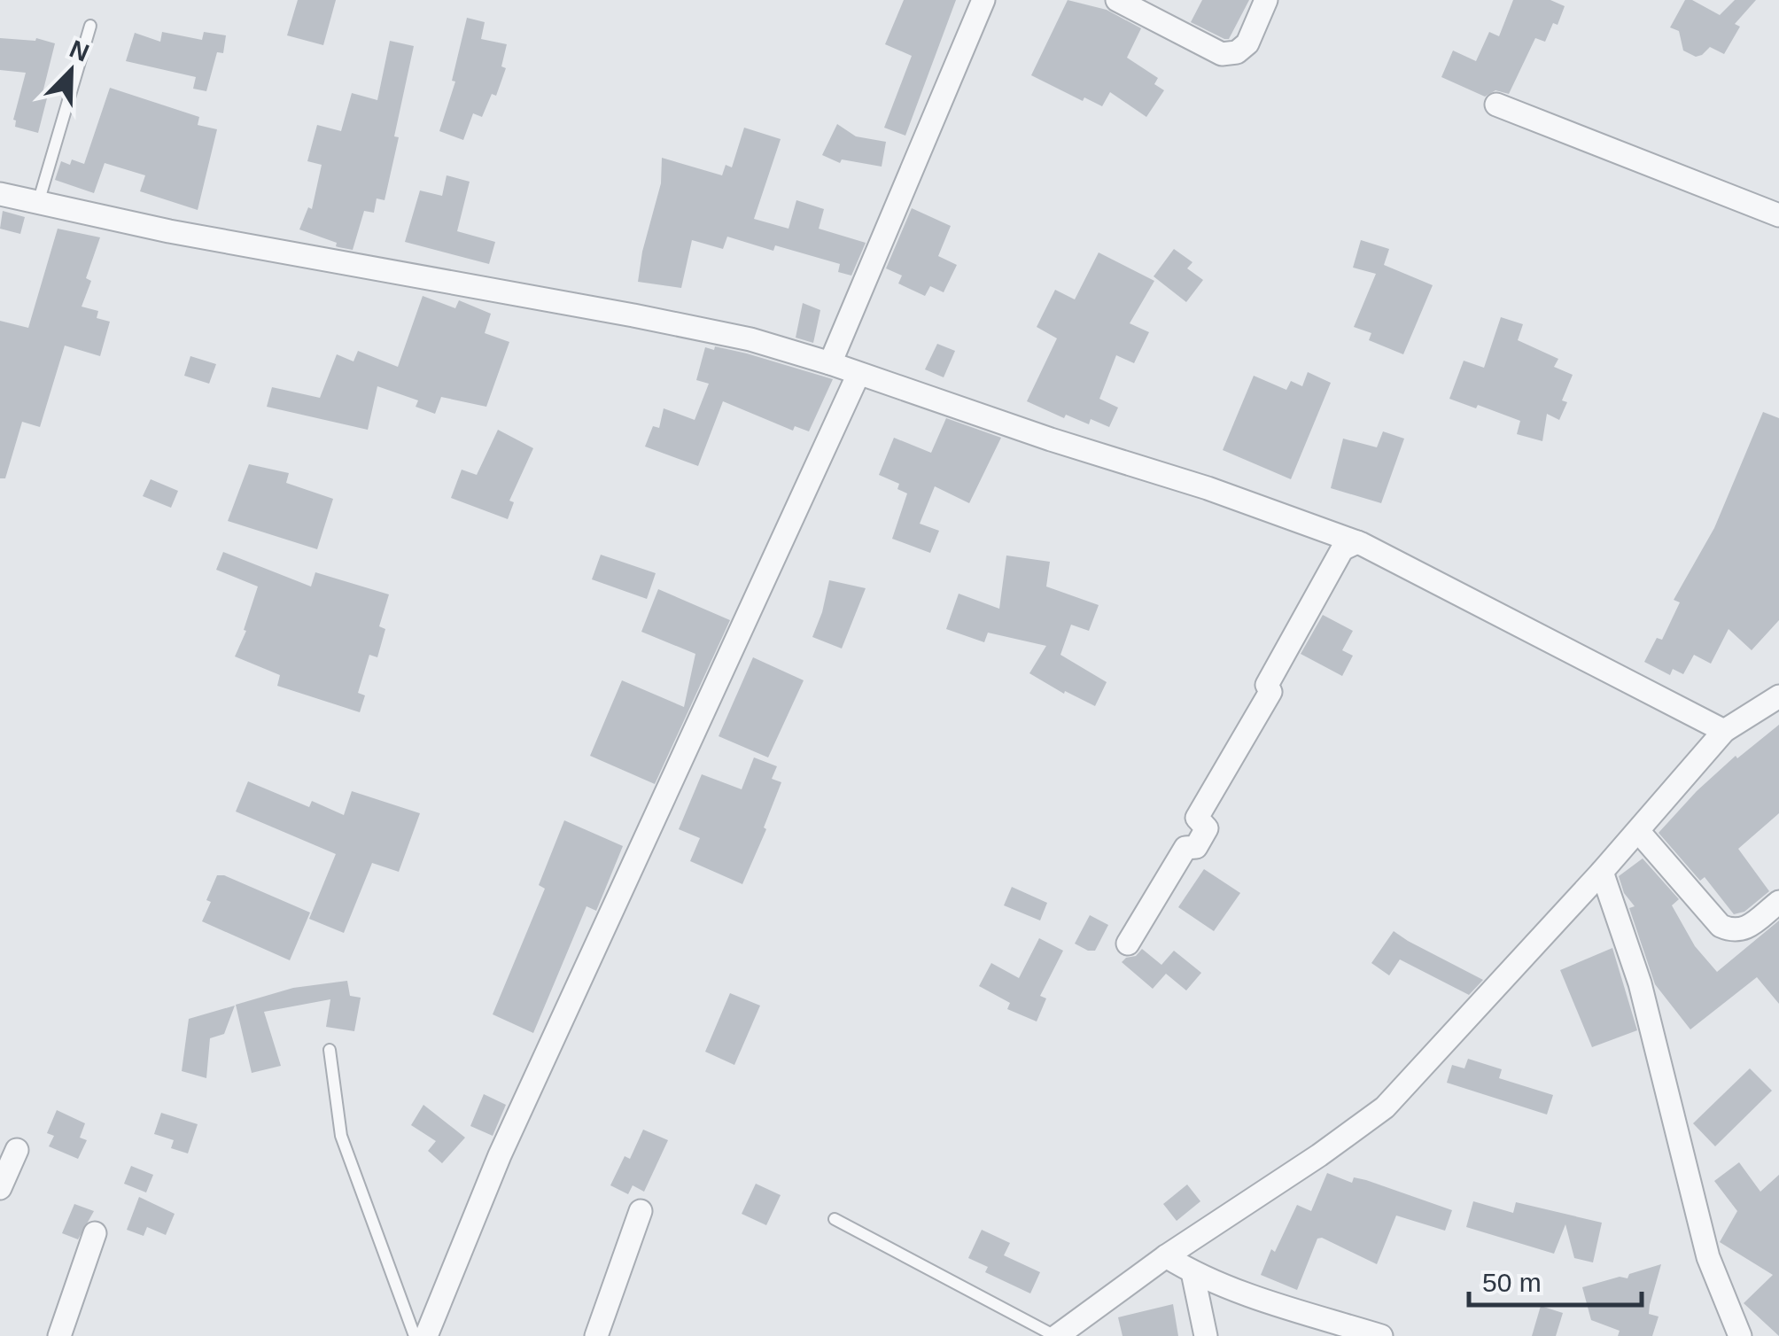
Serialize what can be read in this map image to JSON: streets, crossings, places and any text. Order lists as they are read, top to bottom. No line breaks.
{"scale_bar":"50 m","north":"top right"}
